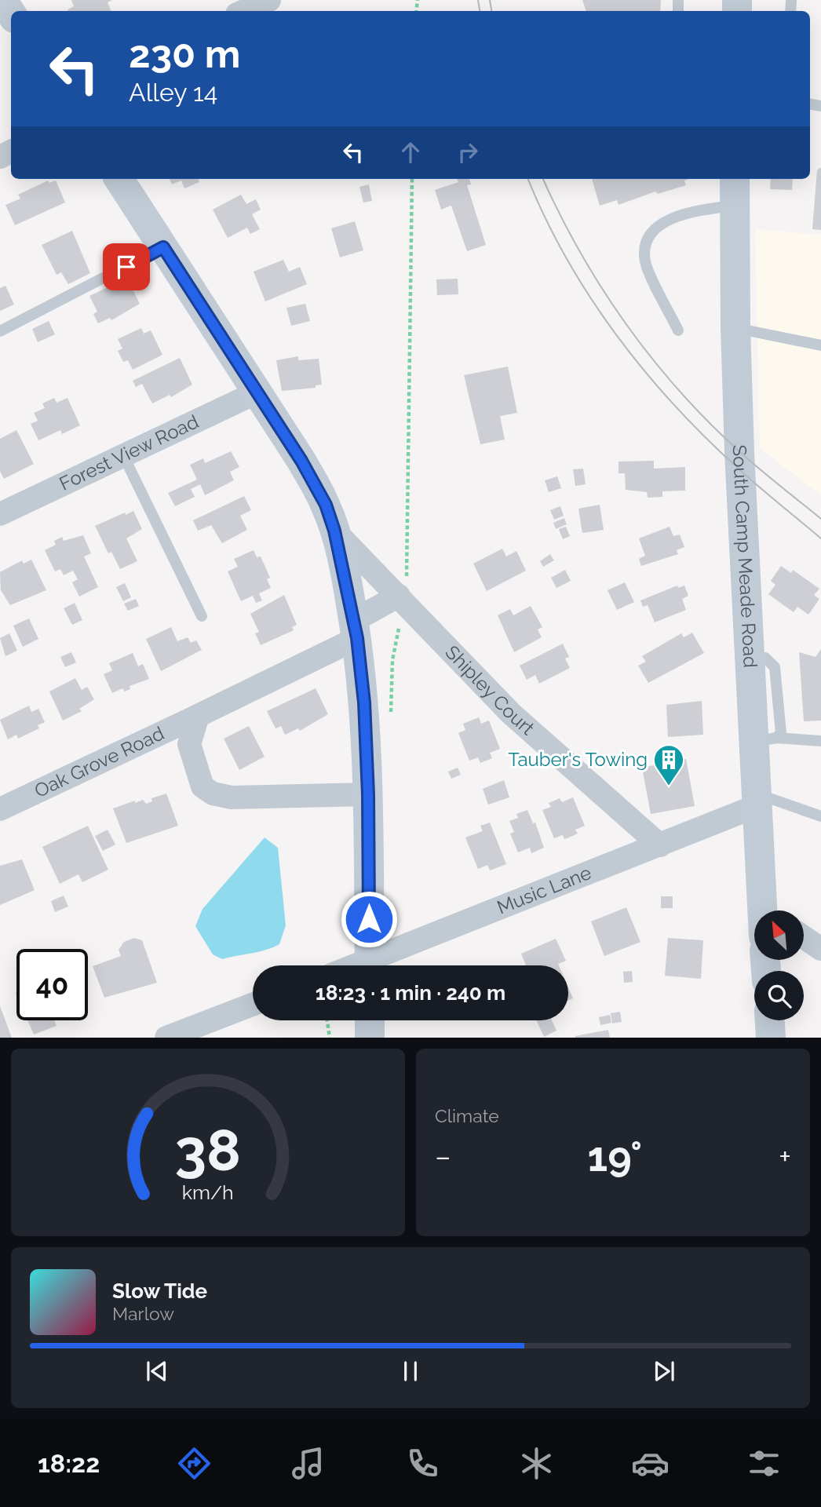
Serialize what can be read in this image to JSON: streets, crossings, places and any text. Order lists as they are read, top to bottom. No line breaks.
{"streets":{"street":["Forest View Road","South Camp Meade Road","Shipley Court","Oak Grove Road","Music Lane"]},"crossings":[["South Camp Meade Road","Music Lane"],["Shipley Court","Music Lane"]],"places":{"building":["Tauber's Towing"]},"north":"top left","page":{"turn":["230 m","Alley 14"],"limit":"40","trip":"18:23 · 1 min · 240 m","tile":"Climate","heat":["−","19°","+"],"song":["Slow Tide","Marlow"],"tabs":"18:22","gauge":["38","km/h"]}}
